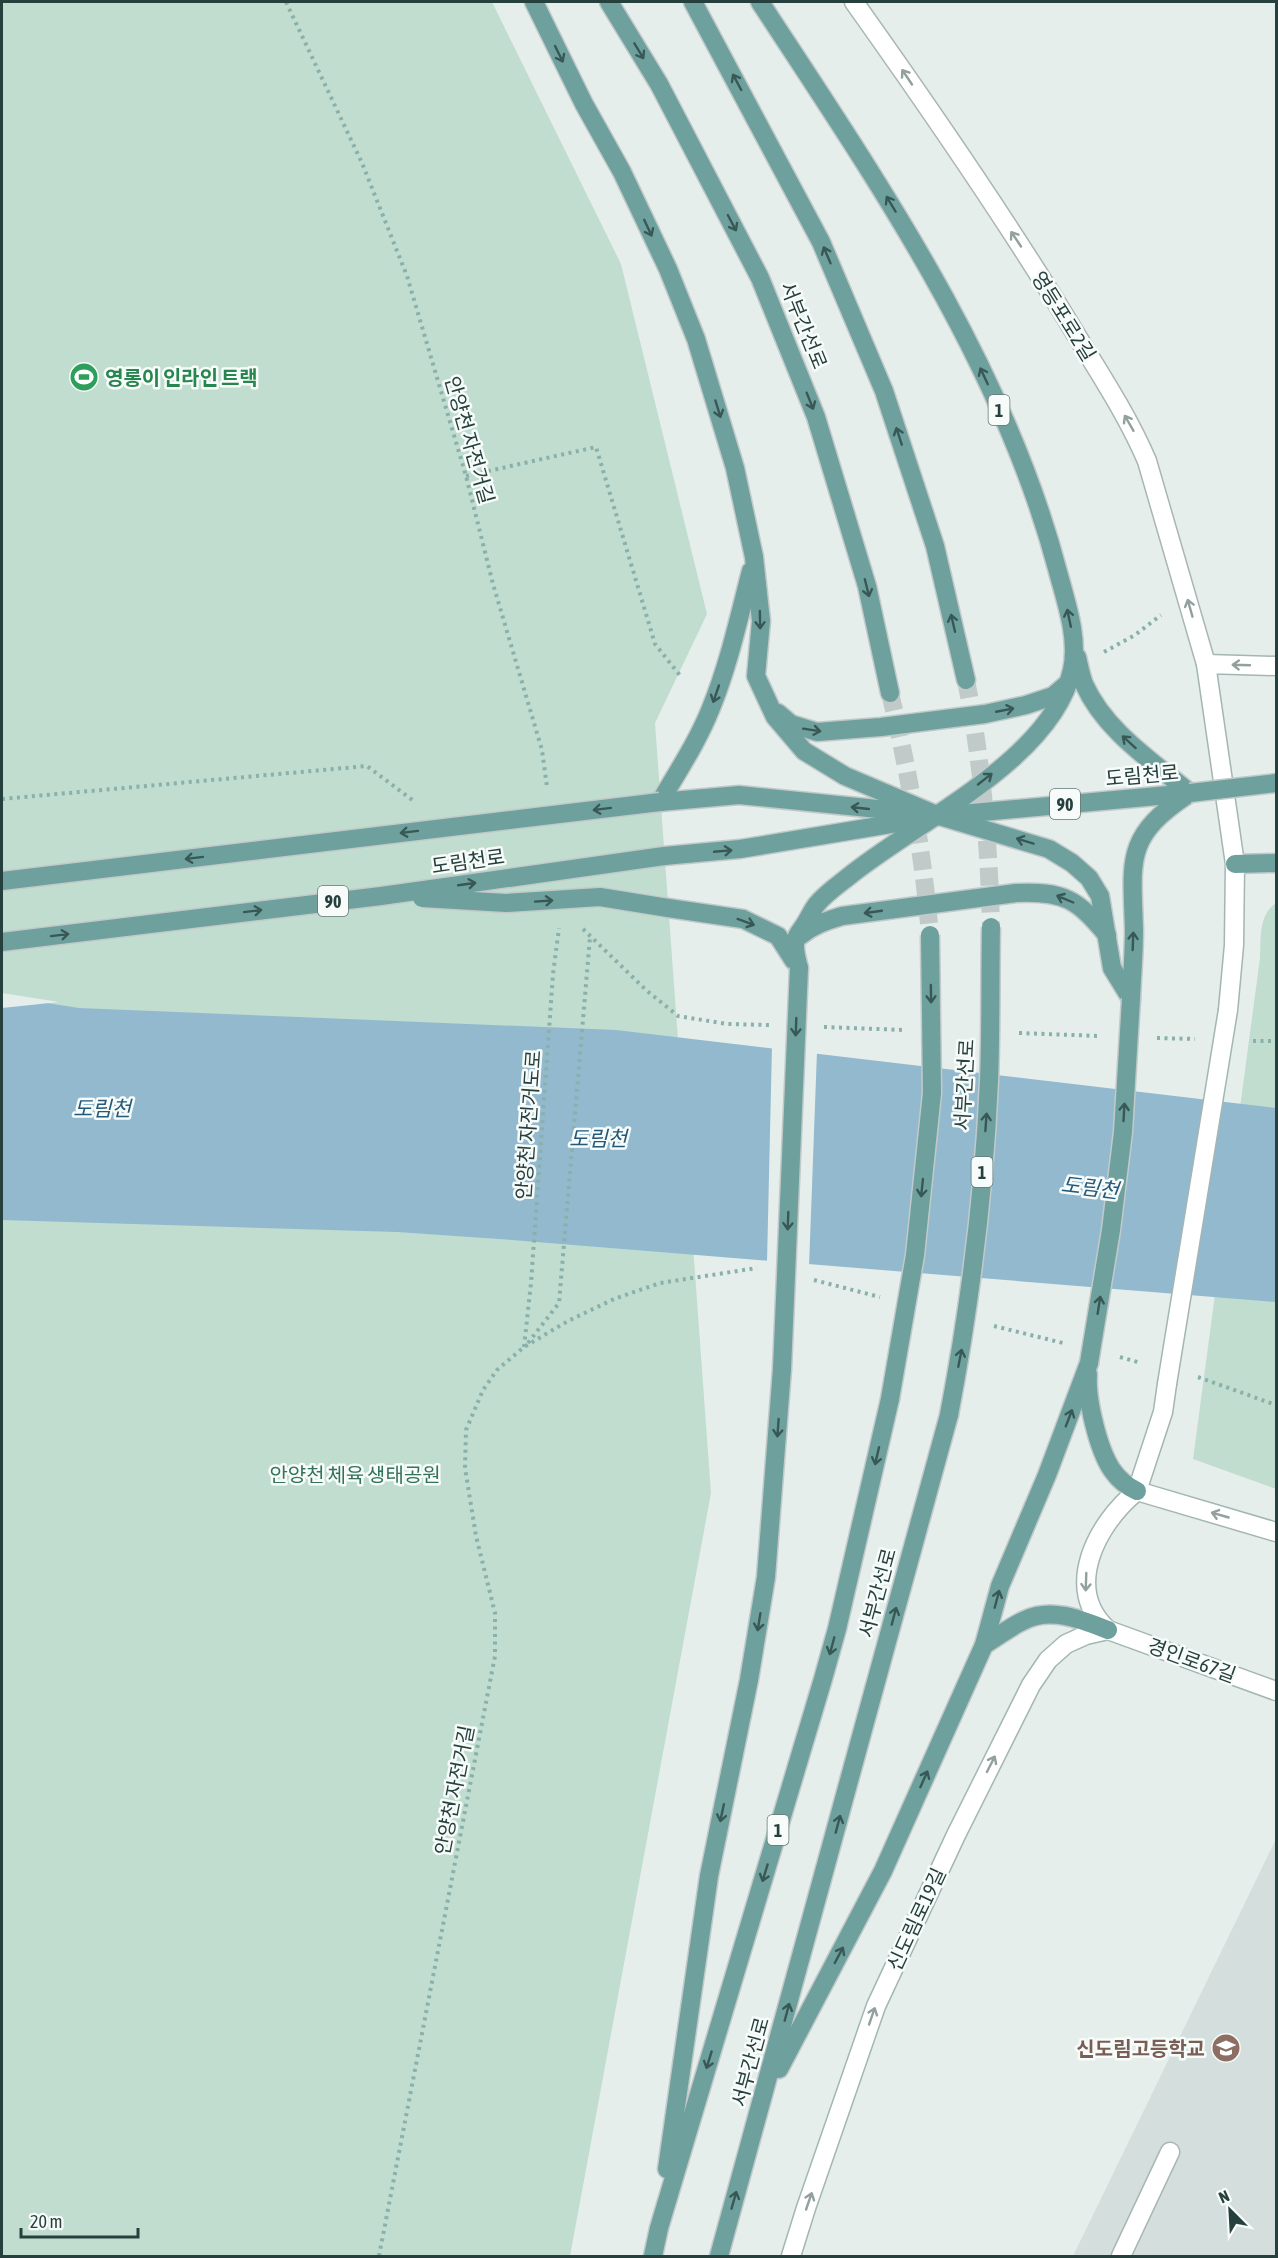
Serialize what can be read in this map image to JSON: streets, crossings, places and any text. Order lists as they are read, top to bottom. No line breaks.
{"streets":{"main road":["서부간선로","1","도림천로","90"],"street":["영등포로2길","경인로67길","신도림로19길"],"path":["안양천 자전거길","안양천 자전거도로"]},"crossings":[["서부간선로","1"],["1","도림천로"],["안양천 자전거길","안양천 자전거도로"],["경인로67길","신도림로19길"]],"one_way":["영등포로2길","신도림로19길"],"water":["도림천"],"parks":["안양천 체육 생태공원"],"places":{"sports":["영롱이 인라인 트랙"],"school or university":["신도림고등학교"]},"scale_bar":"20 m","north":"top left"}
